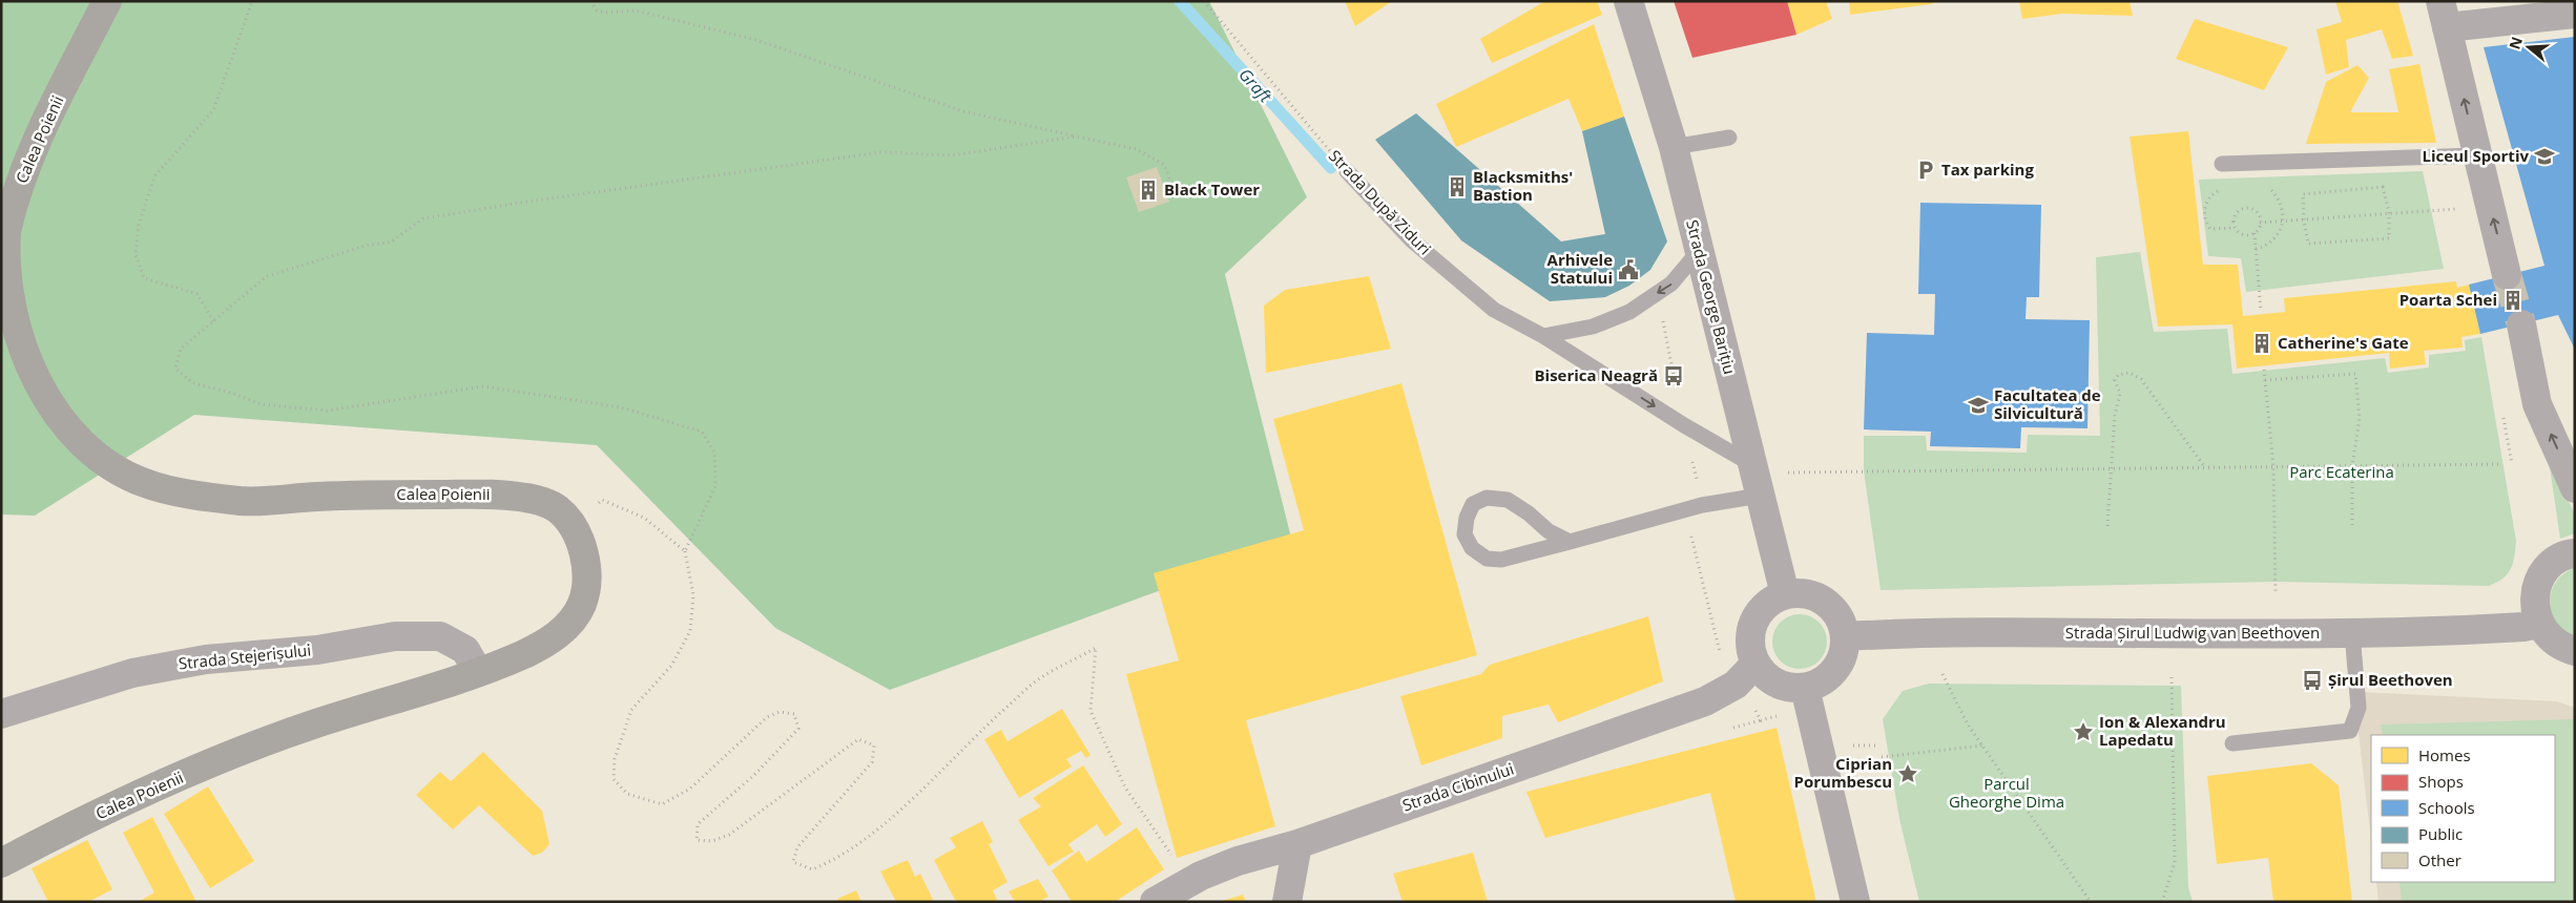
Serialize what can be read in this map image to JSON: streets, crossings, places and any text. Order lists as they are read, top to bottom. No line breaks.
{"streets":{"main road":["Calea Poienii"],"street":["Strada George Barițiu","Strada Șirul Ludwig van Beethoven","Strada Stejerișului","Strada Cibinului"],"lane":["Strada După Ziduri"]},"crossings":[["Calea Poienii","Strada Stejerișului"],["Strada După Ziduri","Strada George Barițiu"],["Strada George Barițiu","Strada Șirul Ludwig van Beethoven"],["Strada George Barițiu","Strada Cibinului"],["Strada Șirul Ludwig van Beethoven","Strada Cibinului"]],"water":["Graft"],"parks":["Parc Ecaterina","Parcul Gheorghe Dima"],"places":{"school or university":["Liceul Sportiv","Facultatea de Silvicultură"],"parking":["Tax parking"],"building":["Blacksmiths' Bastion","Black Tower","Poarta Schei","Catherine's Gate"],"public building":["Arhivele Statului"],"bus stop":["Biserica Neagră","Șirul Beethoven"],"place":["Ion & Alexandru Lapedatu","Ciprian Porumbescu"]},"legend":["Homes","Shops","Schools","Public","Other"],"north":"left"}
